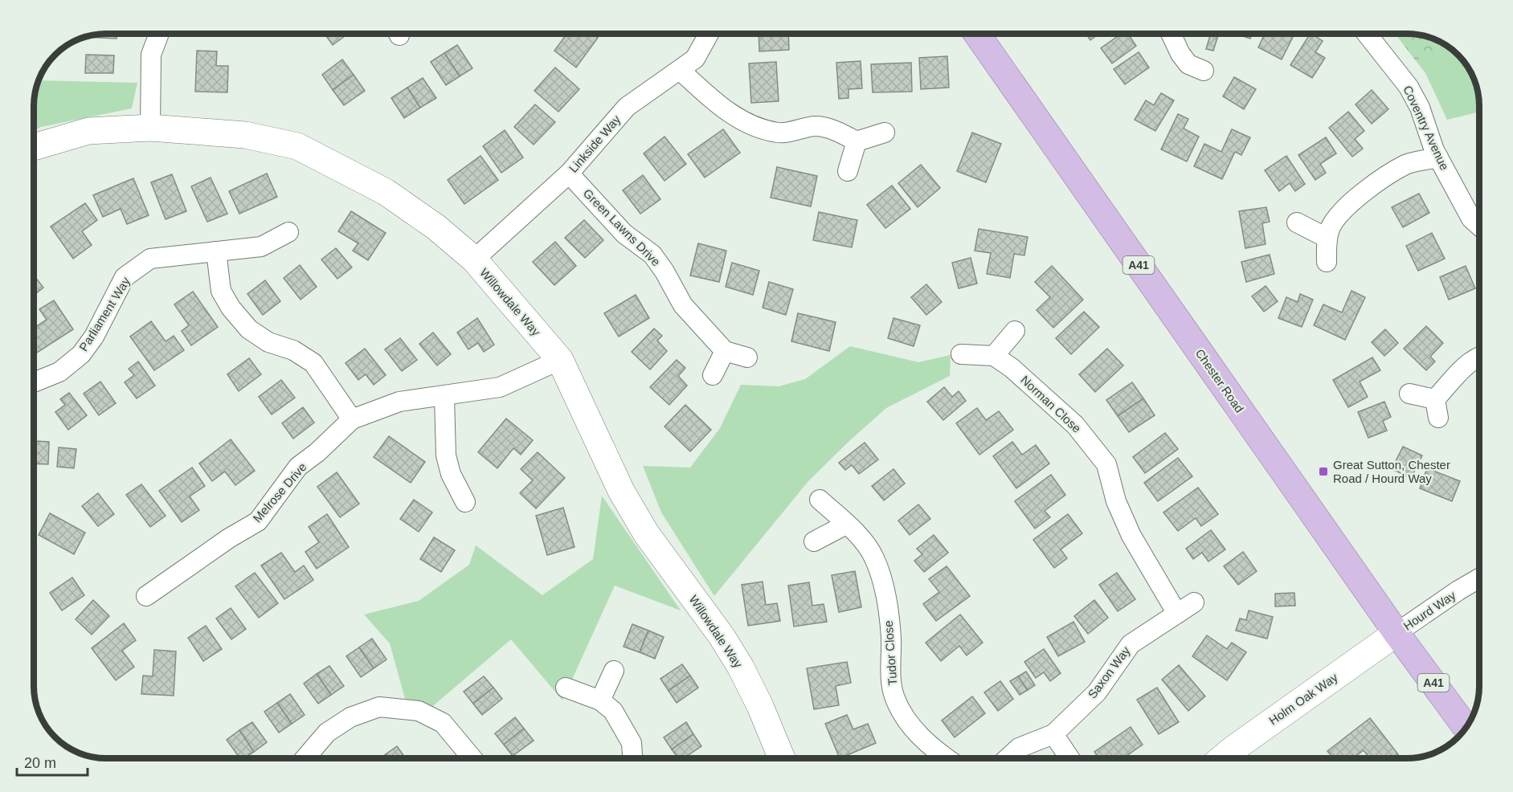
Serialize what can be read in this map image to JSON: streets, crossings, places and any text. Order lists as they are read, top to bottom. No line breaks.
{"streets":{"main road":["A41","Chester Road"],"street":["Coventry Avenue","Linkside Way","Green Lawns Drive","Willowdale Way","Parliament Way","Norman Close","Melrose Drive","Hourd Way","Tudor Close","Saxon Way","Holm Oak Way"]},"crossings":[["Linkside Way","Green Lawns Drive"],["Linkside Way","Willowdale Way"],["Willowdale Way","Melrose Drive"],["Chester Road","Hourd Way"],["Chester Road","Holm Oak Way"],["Norman Close","Saxon Way"],["Hourd Way","Holm Oak Way"]],"places":{"transit":["Great Sutton, Chester Road / Hourd Way"]},"scale_bar":"20 m"}
